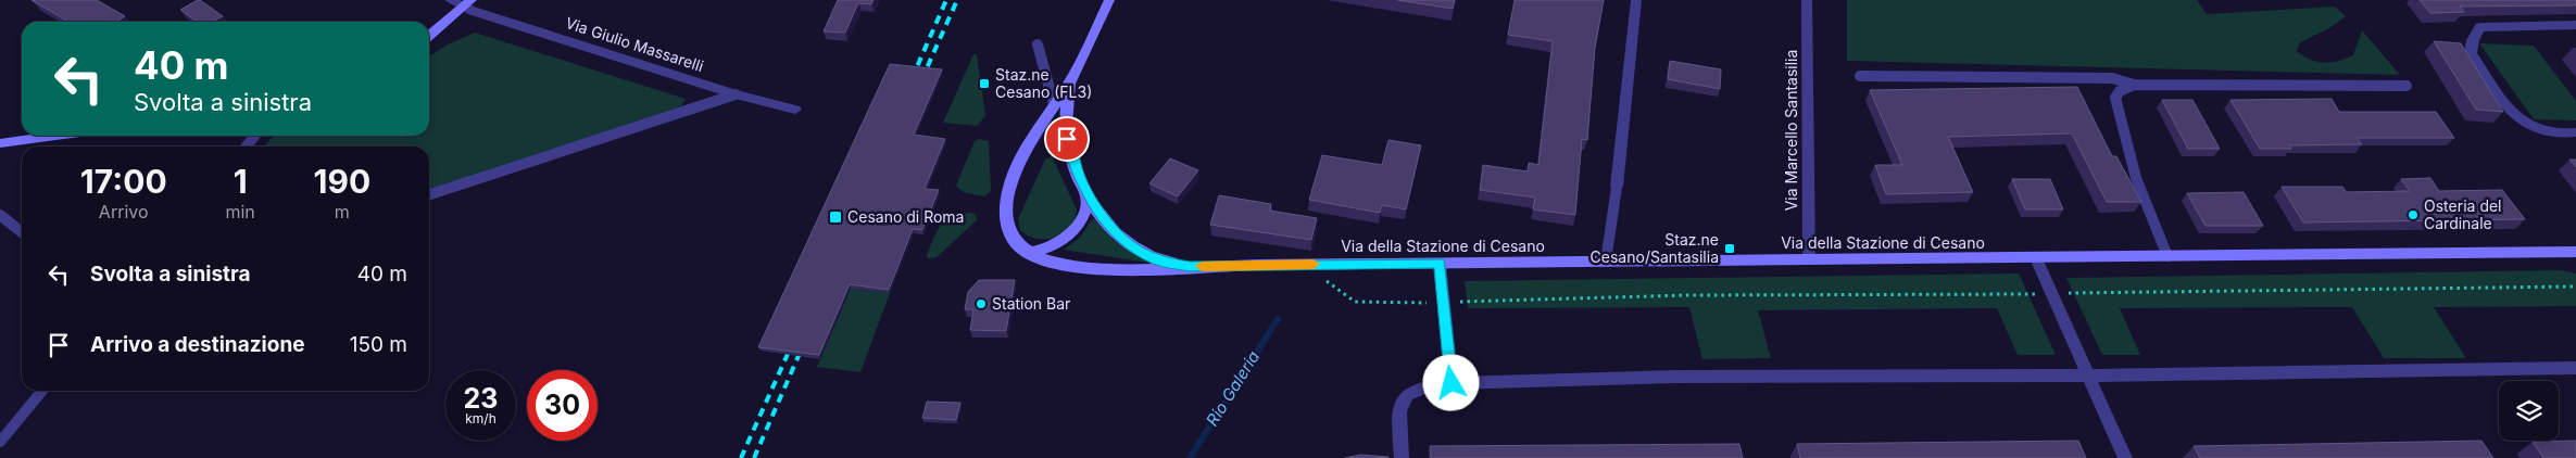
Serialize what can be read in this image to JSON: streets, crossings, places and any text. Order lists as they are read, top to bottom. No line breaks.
{"streets":{"street":["Via Giulio Massarelli","Via Marcello Santasilia","Via della Stazione di Cesano"]},"crossings":[["Via Marcello Santasilia","Via della Stazione di Cesano"]],"water":["Rio Galeria"],"places":{"transit":["Staz.ne Cesano (FL3)","Cesano di Roma","Staz.ne Cesano/Santasilia"],"other":["Osteria del Cardinale","Station Bar"]},"page":{"turn":["40 m","Svolta a sinistra"],"eta":["17:00","Arrivo","1","min","190","m"],"list":[{"name":"Svolta a sinistra","value":"40 m"},{"name":"Arrivo a destinazione","value":"150 m"}],"speed":"23 km/h","limit":"30"}}
